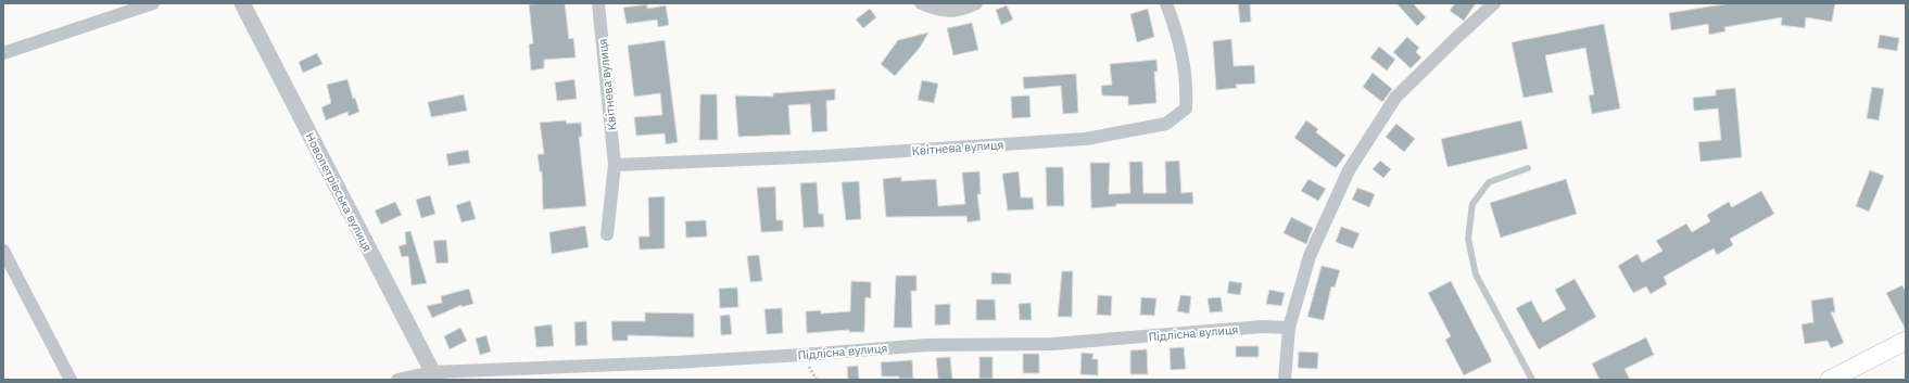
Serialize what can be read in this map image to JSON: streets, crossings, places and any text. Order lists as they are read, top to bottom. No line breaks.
{"streets":{"street":["Квітнева вулиця","Новопетрівська вулиця","Підлісна вулиця"]},"crossings":[["Новопетрівська вулиця","Підлісна вулиця"]]}
